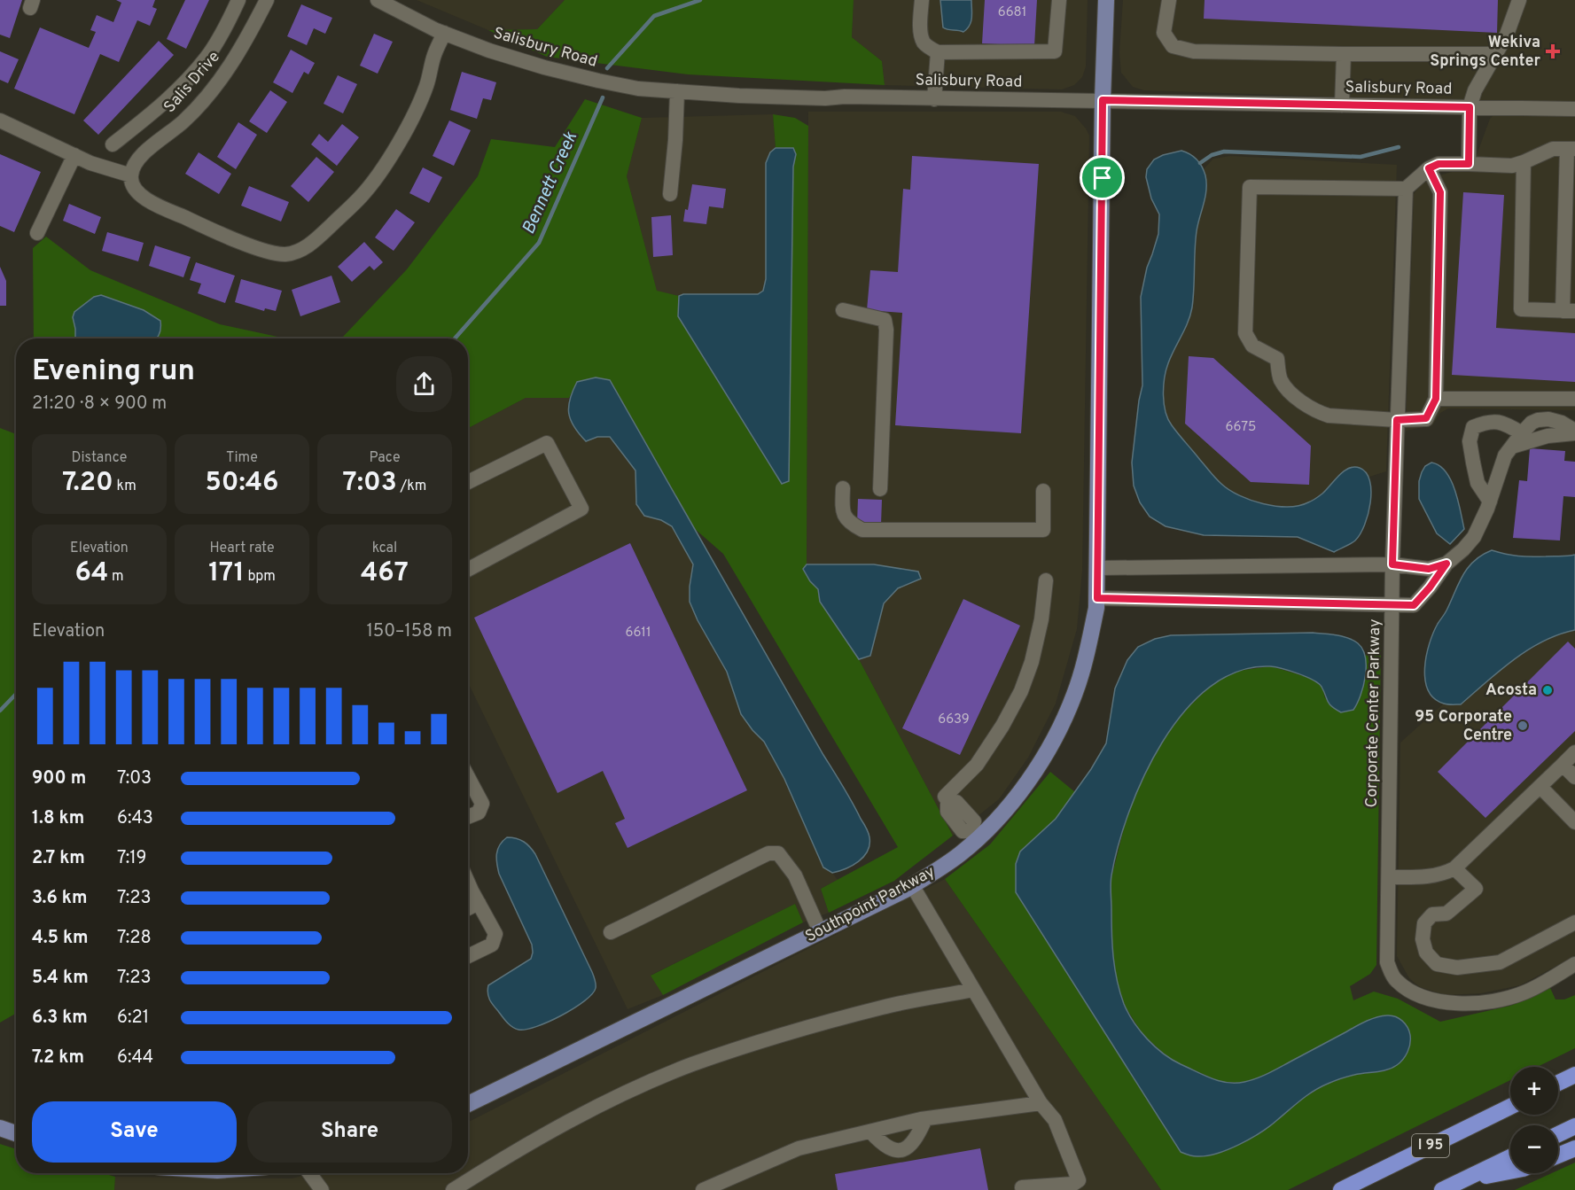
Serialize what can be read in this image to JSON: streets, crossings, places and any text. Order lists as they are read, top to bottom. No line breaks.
{"streets":{"highway":["I 95"],"main road":["Southpoint Parkway"],"street":["Salisbury Road","Salis Drive","Corporate Center Parkway"]},"crossings":[["Salisbury Road","Southpoint Parkway"]],"water":["Bennett Creek"],"places":{"health":["Wekiva Springs Center"],"other":["Acosta","95 Corporate Centre"]},"house_numbers":["6681","6675","6611","6639"],"page":{"heading":["Evening run","21:20 · 8 × 900 m"],"stats":[["Distance","7.20 km"],["Time","50:46"],["Pace","7:03 /km"],["Elevation","64 m"],["Heart rate","171 bpm"],["kcal","467"]],"chart":["Elevation","150–158 m"],"list":[{"name":"900 m","note":"7:03"},{"name":"1.8 km","note":"6:43"},{"name":"2.7 km","note":"7:19"},{"name":"3.6 km","note":"7:23"},{"name":"4.5 km","note":"7:28"},{"name":"5.4 km","note":"7:23"},{"name":"6.3 km","note":"6:21"},{"name":"7.2 km","note":"6:44"}],"map_buttons":["+","−"],"buttons":["Save","Share"]}}
